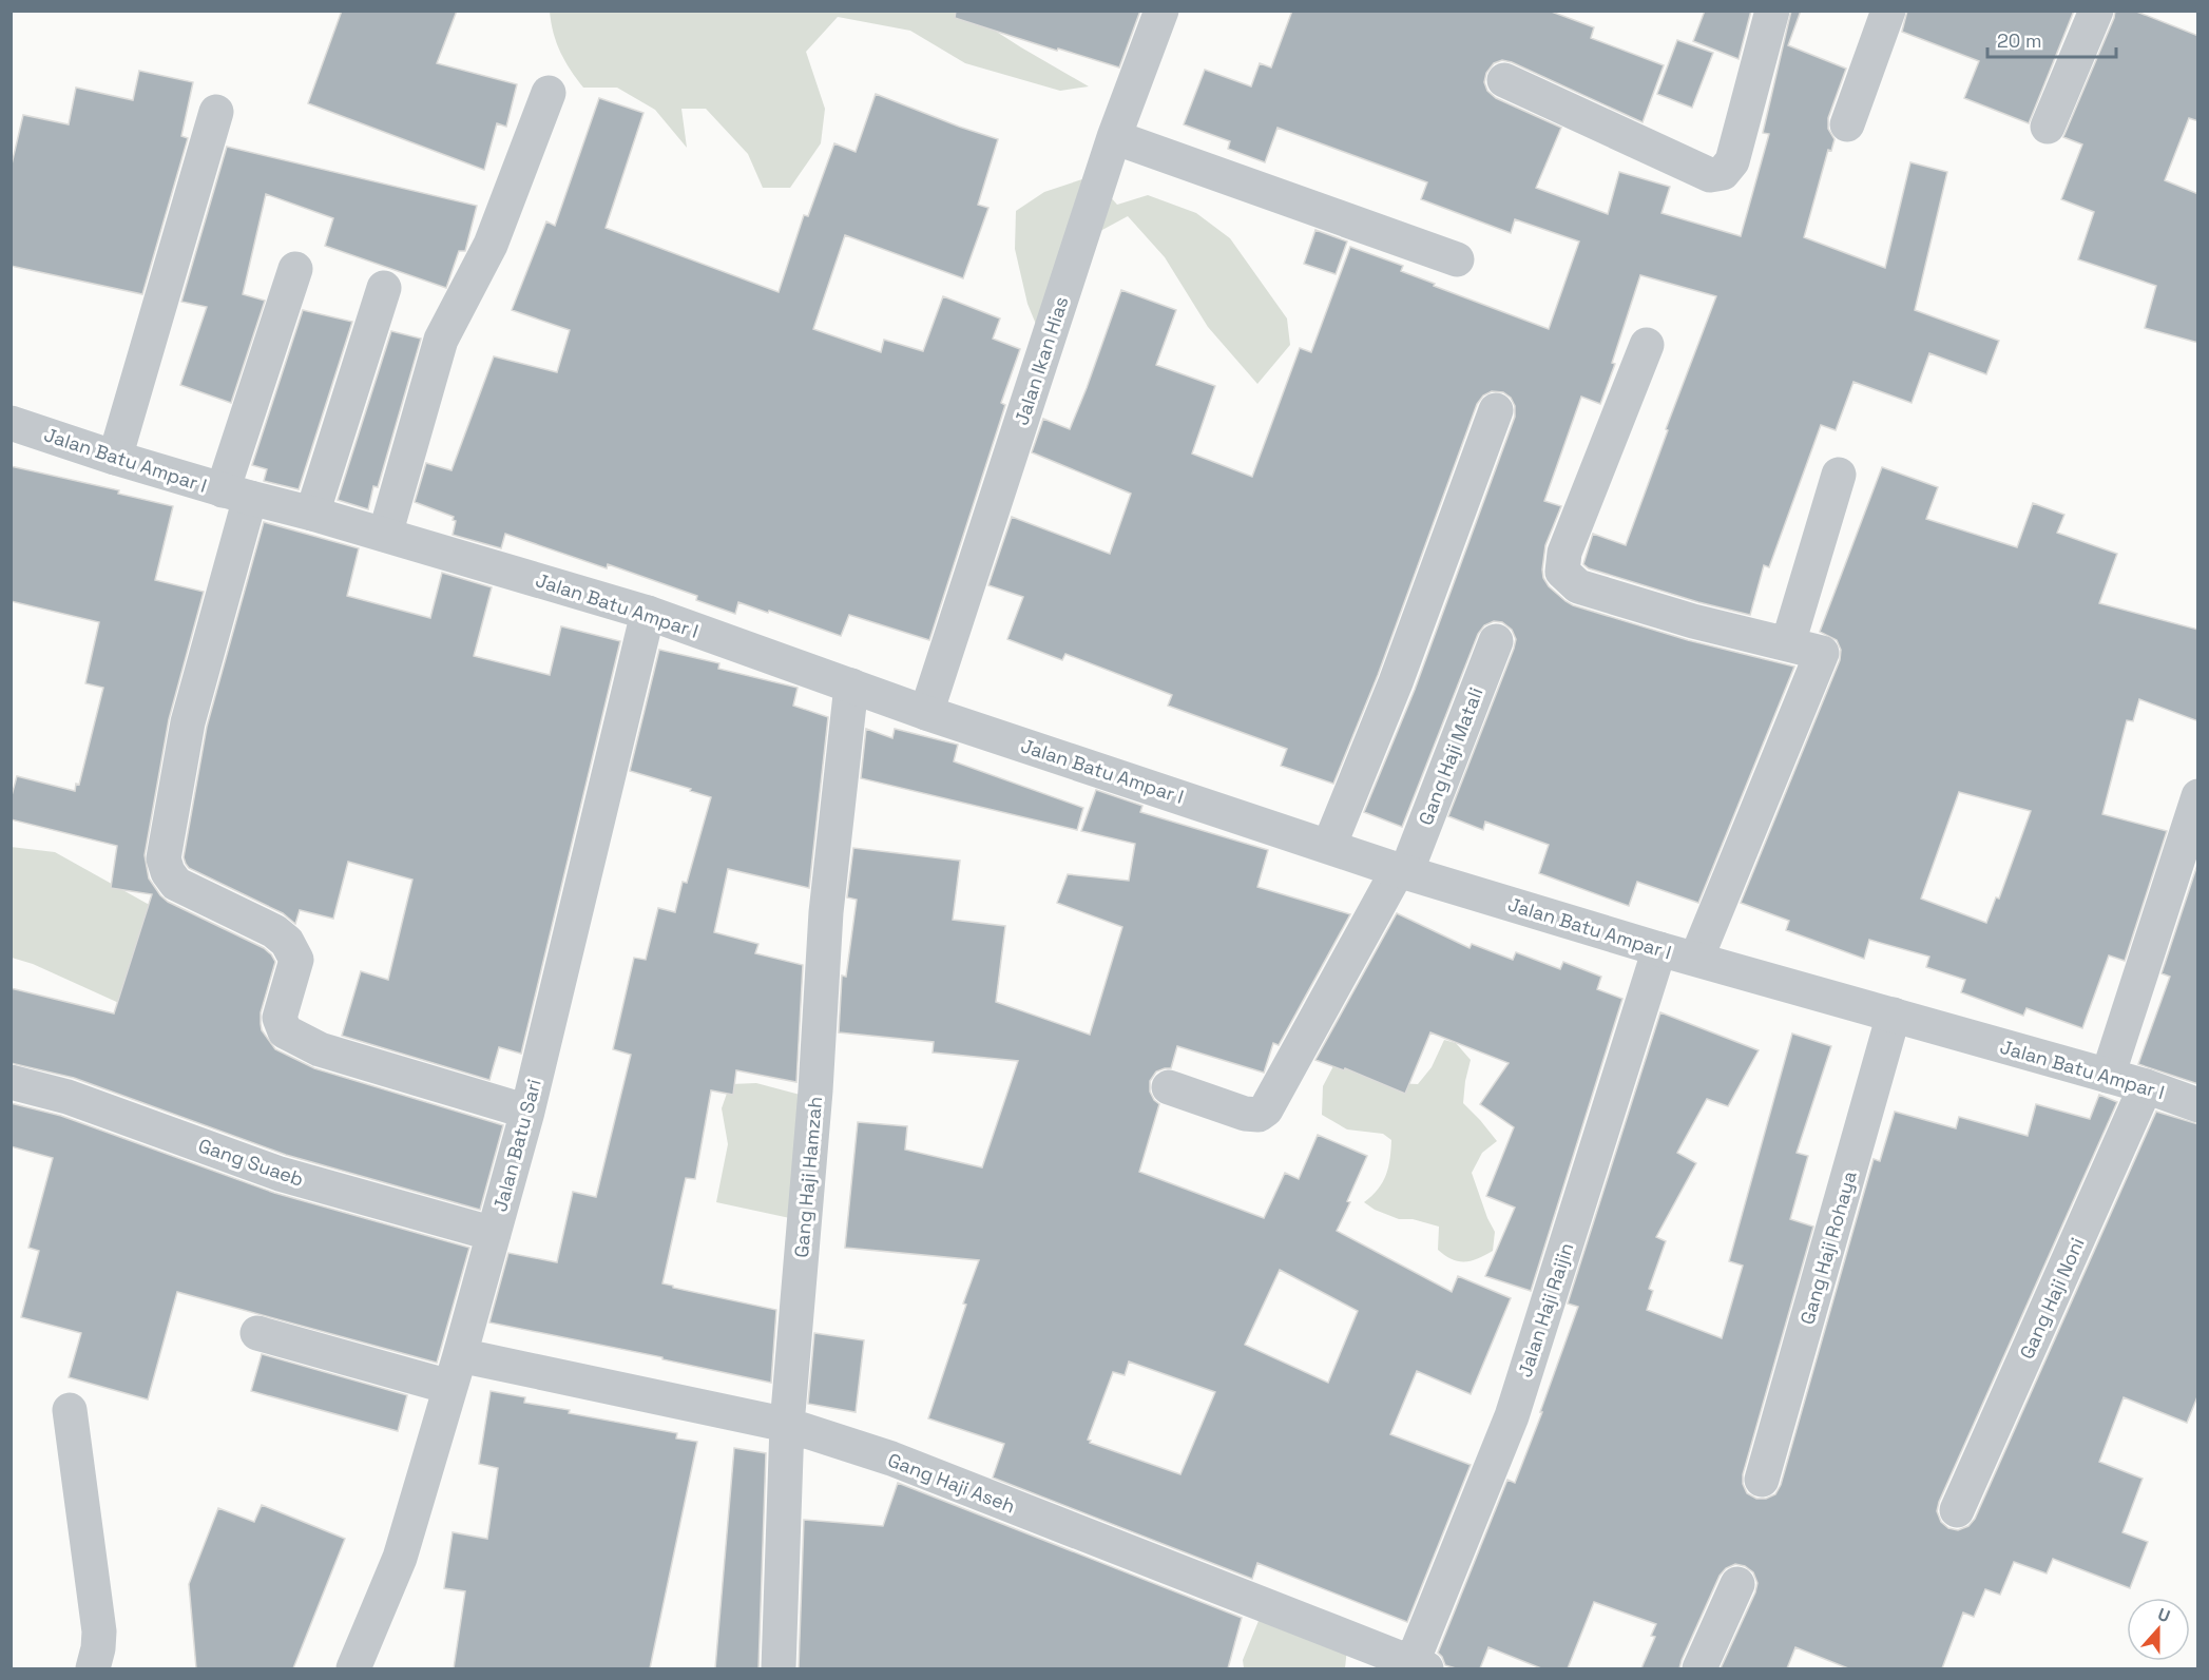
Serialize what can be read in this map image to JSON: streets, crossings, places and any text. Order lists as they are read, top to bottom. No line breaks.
{"streets":{"street":["Jalan Ikan Hias","Jalan Batu Ampar I","Gang Haji Matali","Jalan Batu Sari","Gang Suaeb","Gang Haji Hamzah","Gang Haji Rohaya","Gang Haji Noni","Jalan Haji Raijin","Gang Haji Aseh"]},"crossings":[["Jalan Ikan Hias","Jalan Batu Ampar I"],["Jalan Batu Ampar I","Gang Haji Matali"],["Jalan Batu Ampar I","Jalan Batu Sari"],["Jalan Batu Ampar I","Gang Haji Hamzah"],["Jalan Batu Ampar I","Gang Haji Rohaya"],["Jalan Batu Ampar I","Gang Haji Noni"],["Jalan Batu Ampar I","Jalan Haji Raijin"],["Jalan Batu Sari","Gang Suaeb"],["Jalan Batu Sari","Gang Haji Aseh"],["Gang Haji Hamzah","Gang Haji Aseh"],["Jalan Haji Raijin","Gang Haji Aseh"]],"scale_bar":"20 m","north":"top"}
